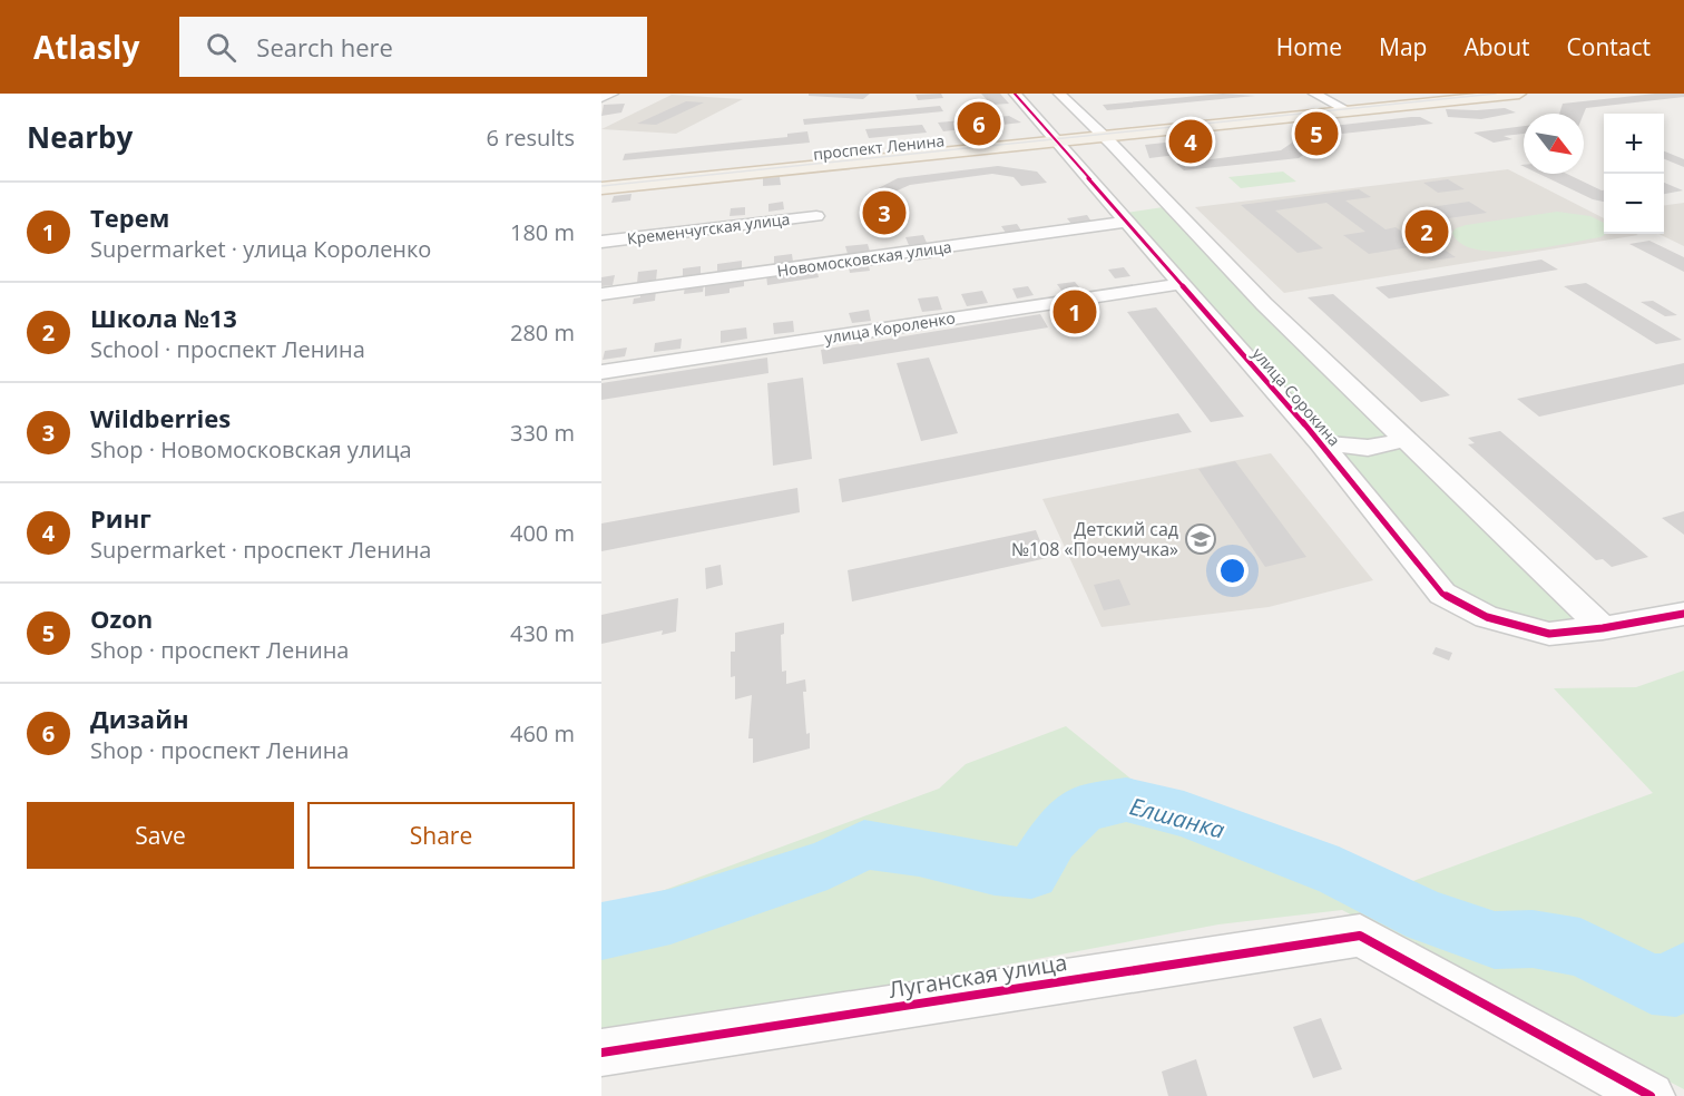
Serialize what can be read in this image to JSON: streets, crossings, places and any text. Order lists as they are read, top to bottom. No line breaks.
{"streets":{"main road":["проспект Ленина"],"street":["Кременчугская улица","Новомосковская улица","улица Короленко","улица Сорокина","Луганская улица"]},"crossings":[["проспект Ленина","улица Сорокина"],["Новомосковская улица","улица Сорокина"],["улица Короленко","улица Сорокина"]],"water":["Елшанка"],"places":{"school or university":["Детский сад №108 «Почемучка»"]},"north":"bottom right","page":{"header":"Atlasly","search":"Search here","nav":["Home","Map","About","Contact"],"heading":["Nearby","6 results"],"pins":["6","5","4","3","2","1"],"map_buttons":["+","−"],"list":[{"mark":"1","name":"Терем","note":"Supermarket · улица Короленко","value":"180 m"},{"mark":"2","name":"Школа №13","note":"School · проспект Ленина","value":"280 m"},{"mark":"3","name":"Wildberries","note":"Shop · Новомосковская улица","value":"330 m"},{"mark":"4","name":"Ринг","note":"Supermarket · проспект Ленина","value":"400 m"},{"mark":"5","name":"Ozon","note":"Shop · проспект Ленина","value":"430 m"},{"mark":"6","name":"Дизайн","note":"Shop · проспект Ленина","value":"460 m"}],"buttons":["Save","Share"]}}
